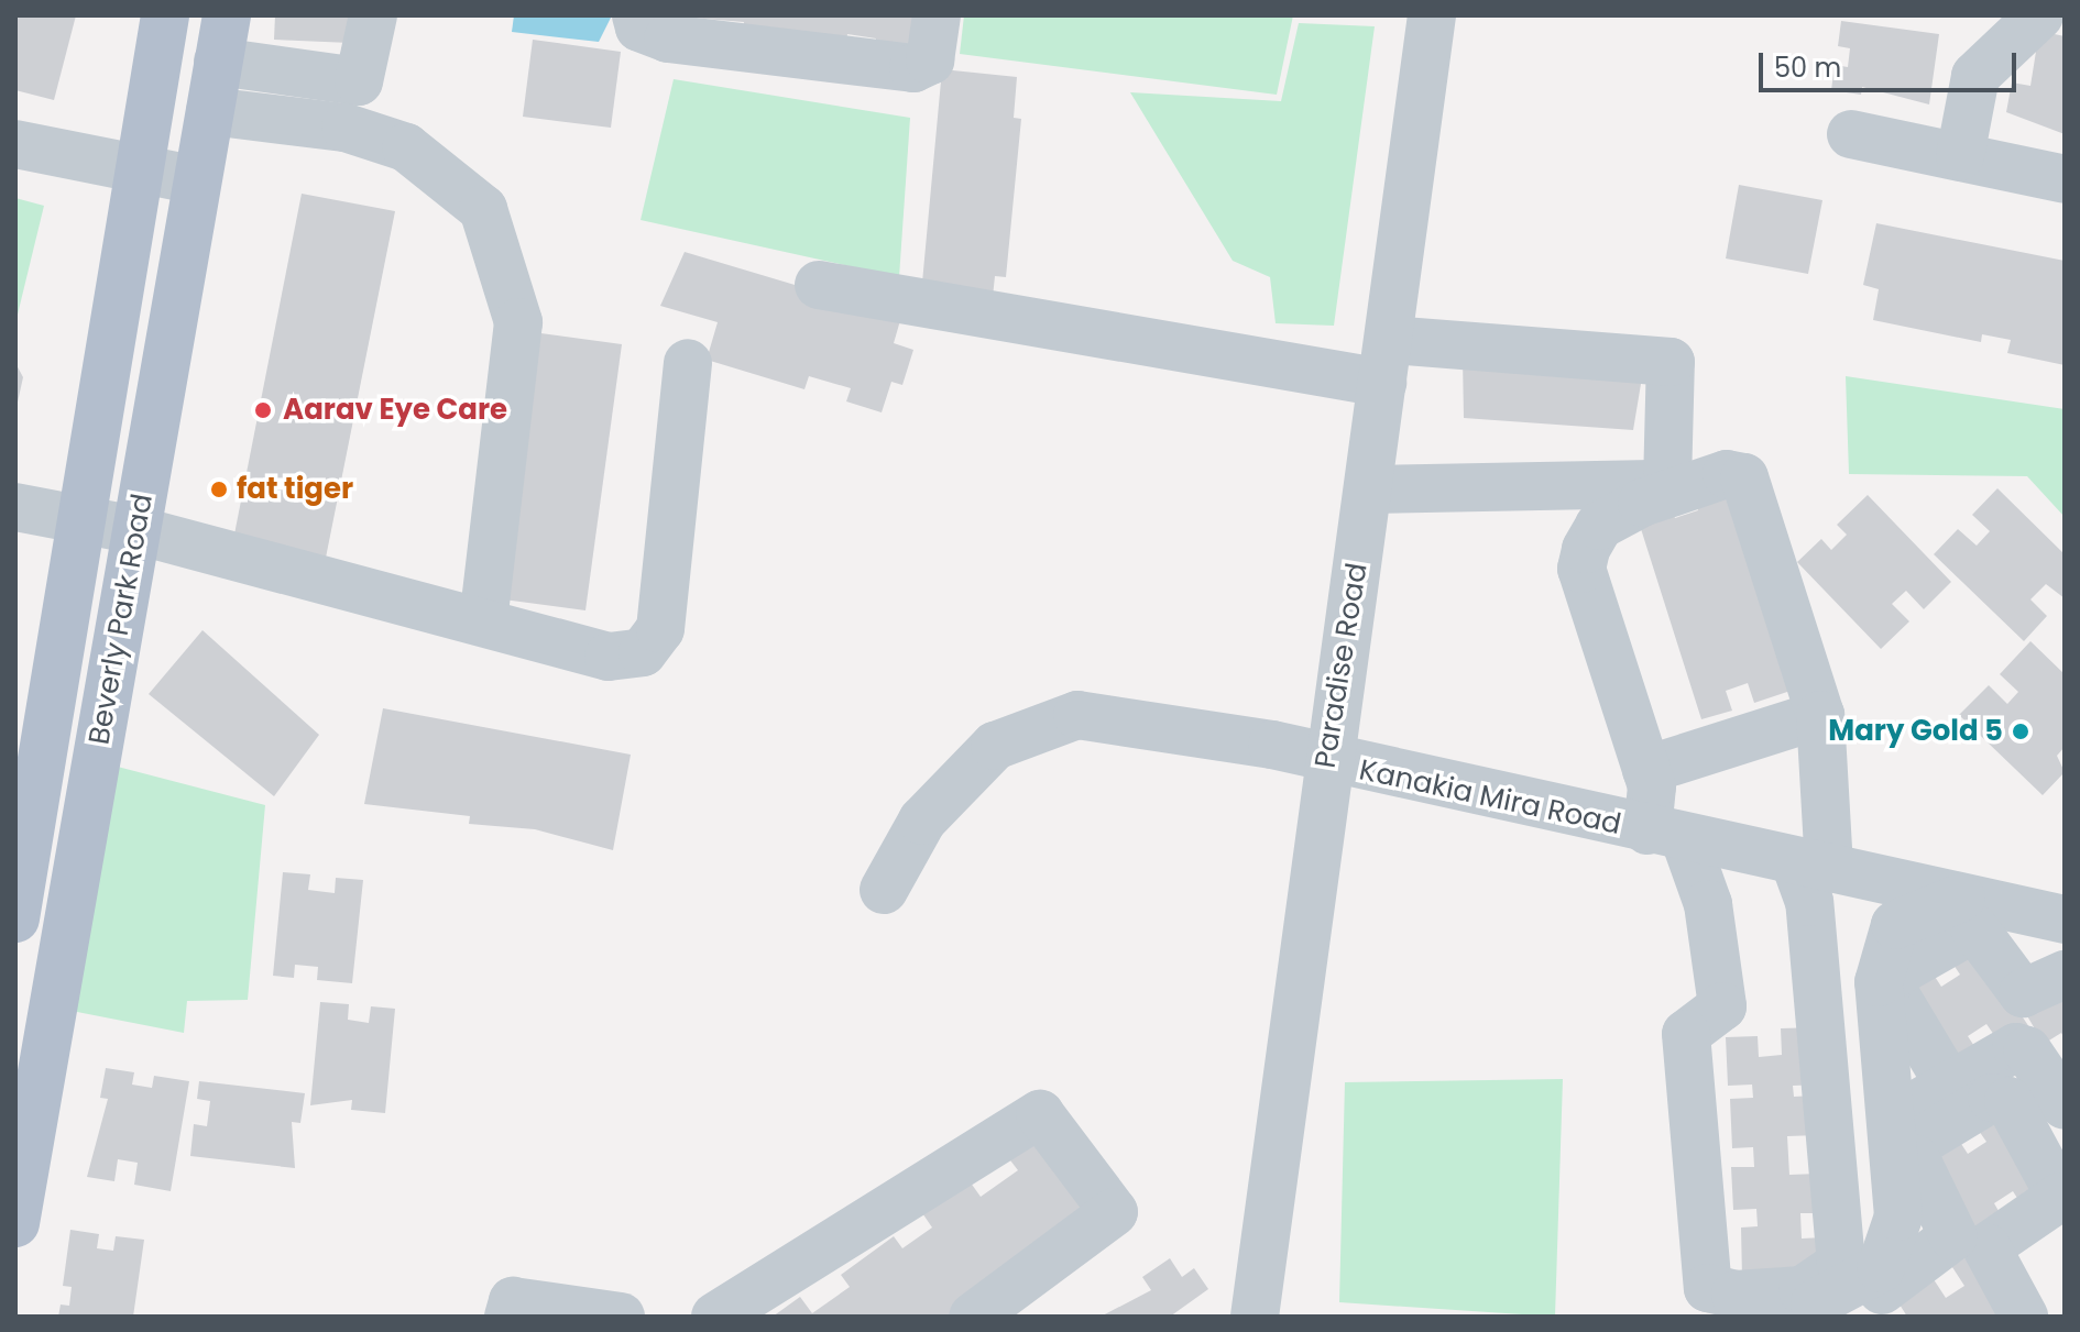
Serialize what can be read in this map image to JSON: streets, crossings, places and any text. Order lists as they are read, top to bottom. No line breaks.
{"streets":{"main road":["Beverly Park Road"],"street":["Paradise Road","Kanakia Mira Road"]},"crossings":[["Paradise Road","Kanakia Mira Road"]],"places":["Aarav Eye Care","fat tiger","Mary Gold 5"],"scale_bar":"50 m"}
